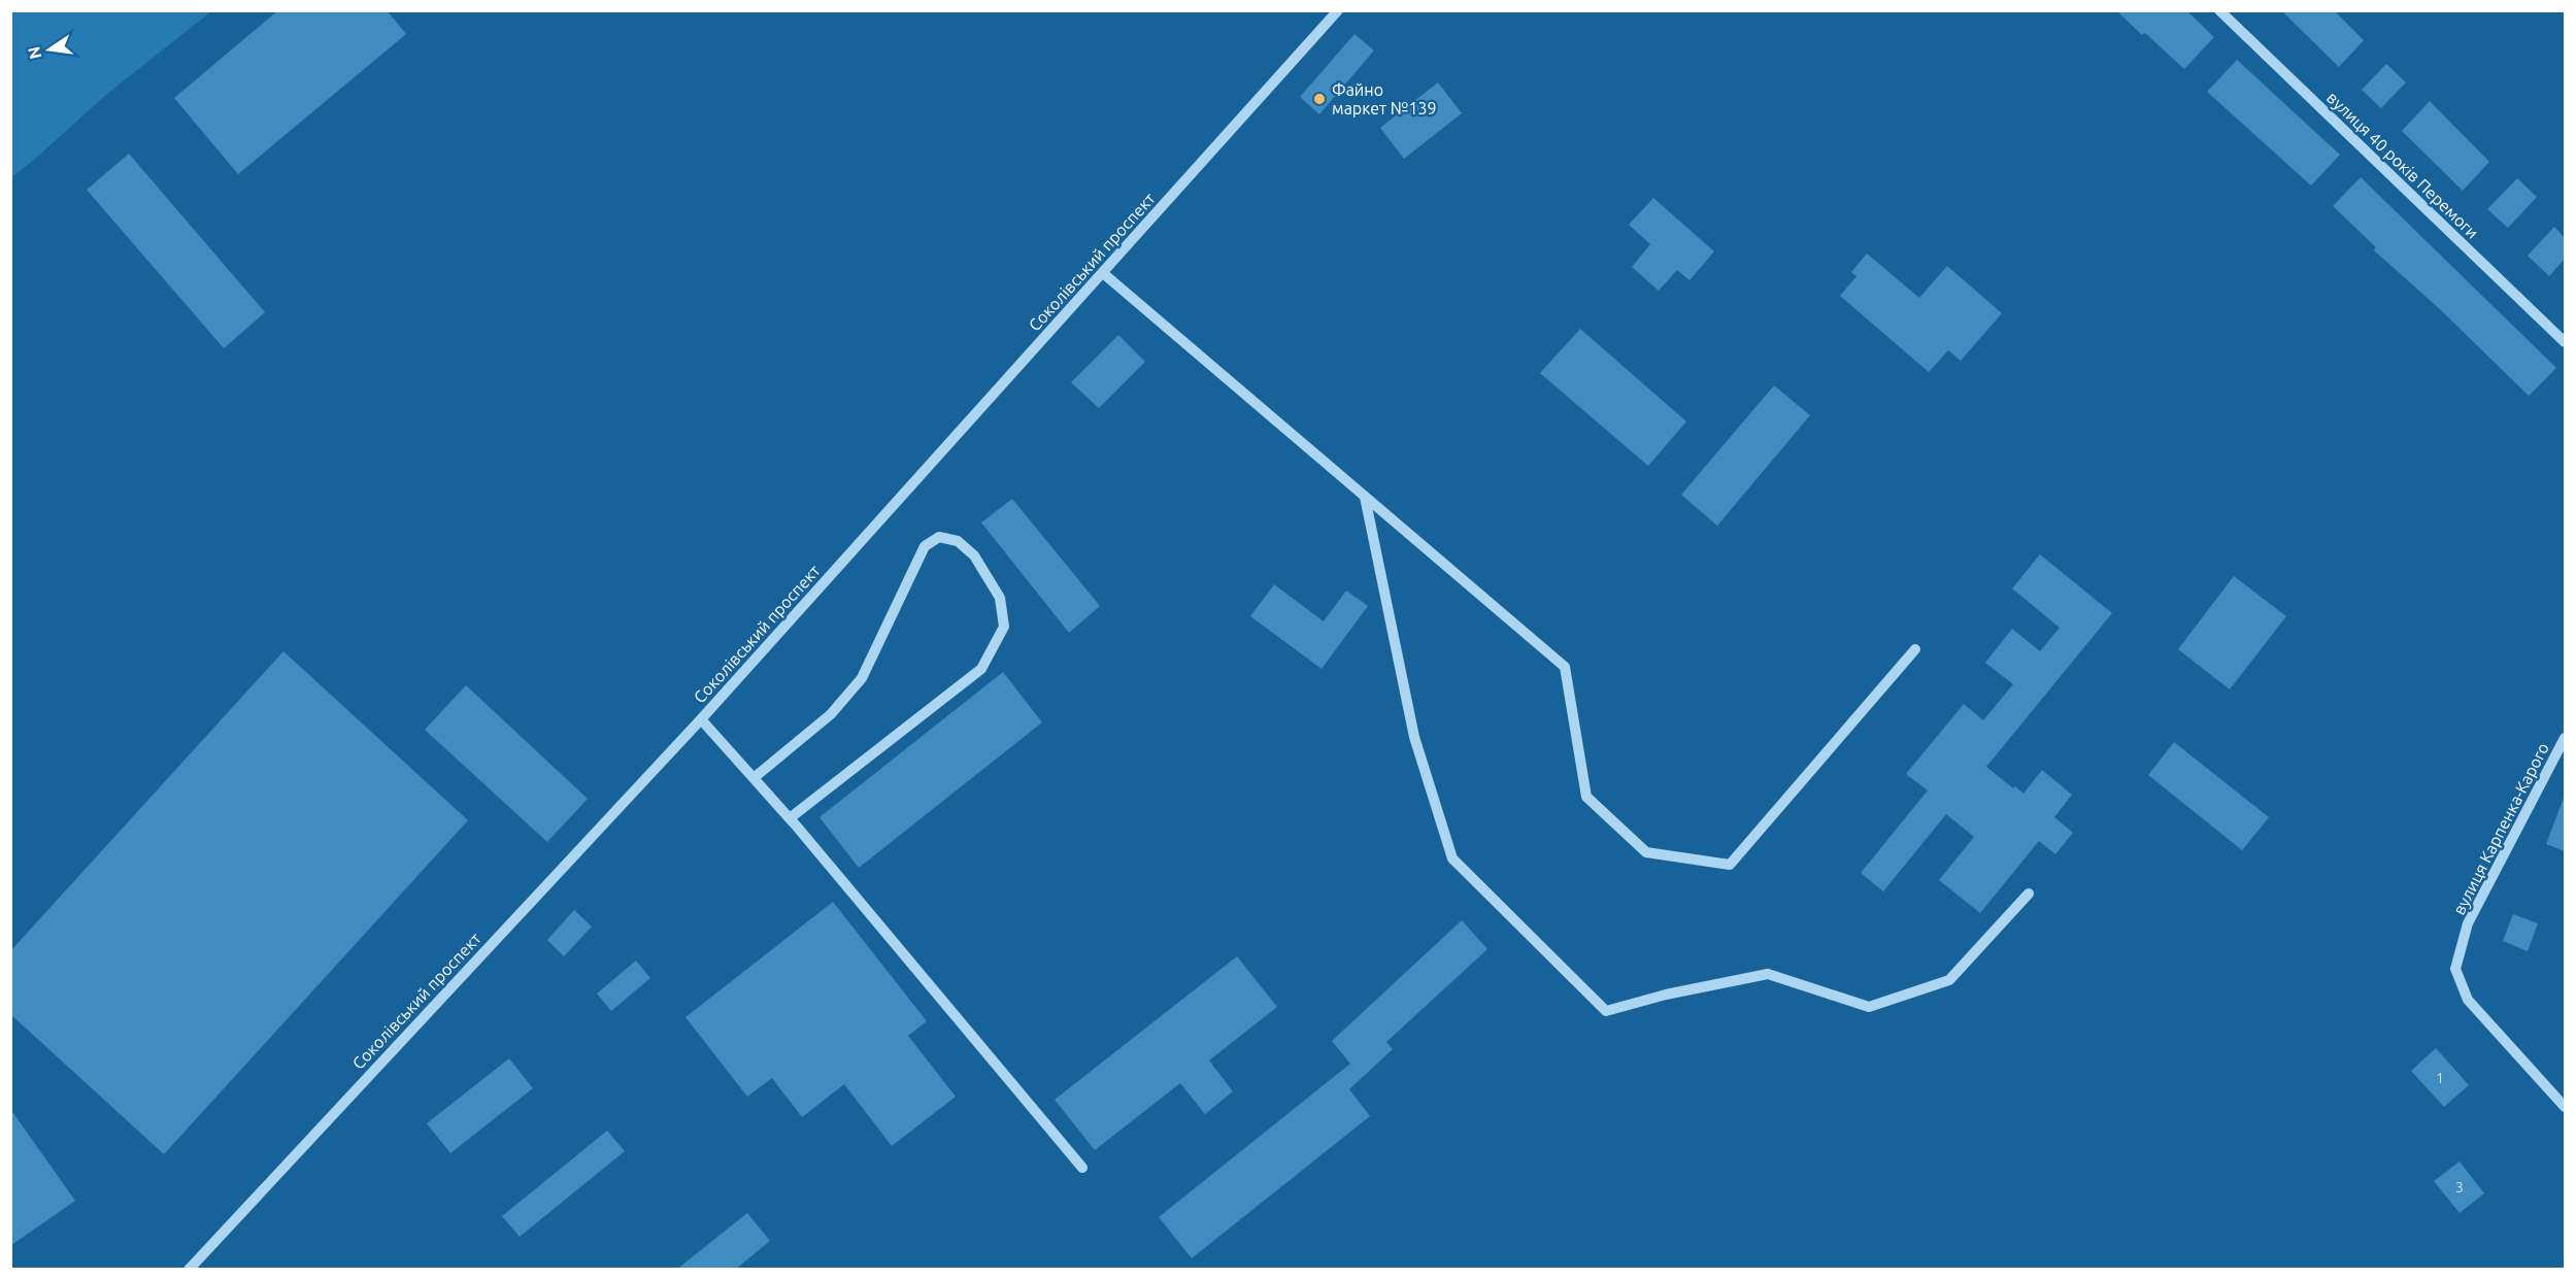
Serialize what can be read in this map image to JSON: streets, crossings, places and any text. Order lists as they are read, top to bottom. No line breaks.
{"streets":{"street":["вулиця 40 років Перемоги","Соколівський проспект","вулиця Карпенка-Карого"]},"places":["Файно маркет №139"],"house_numbers":["1","3"],"north":"left"}
